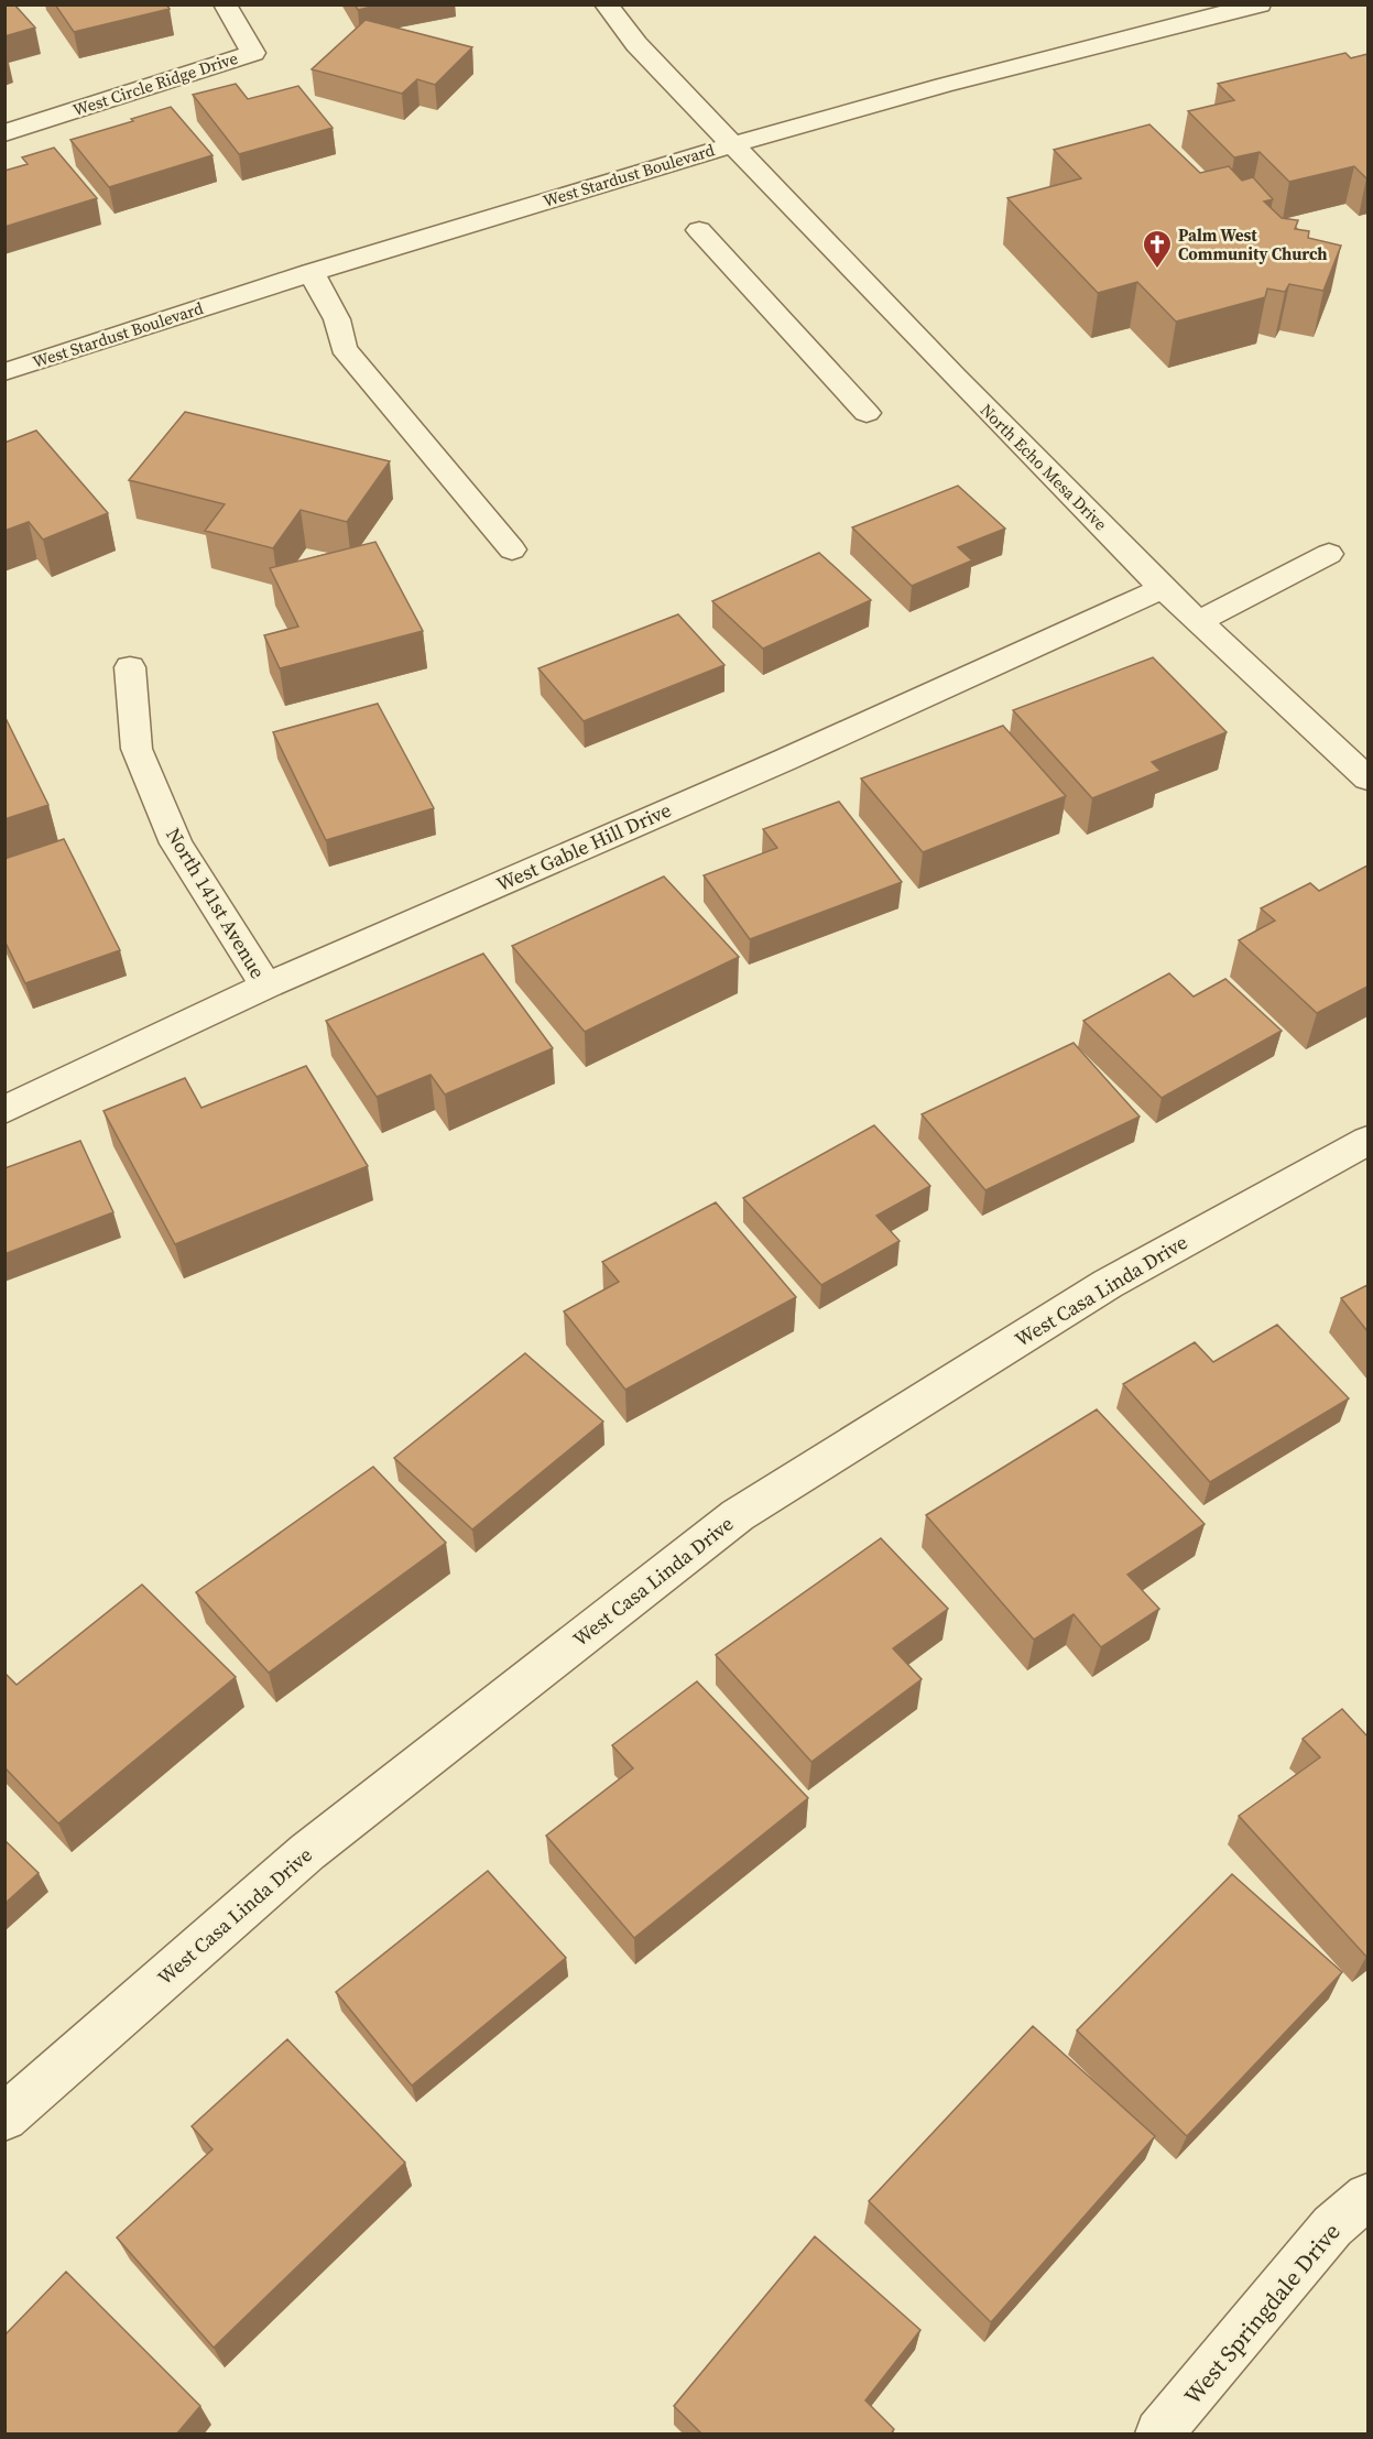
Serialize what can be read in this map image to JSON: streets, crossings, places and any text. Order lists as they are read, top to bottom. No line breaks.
{"streets":{"street":["West Circle Ridge Drive","West Stardust Boulevard","North Echo Mesa Drive","West Gable Hill Drive","North 141st Avenue","West Casa Linda Drive","West Springdale Drive"]},"crossings":[["West Stardust Boulevard","North Echo Mesa Drive"],["North Echo Mesa Drive","West Gable Hill Drive"],["West Gable Hill Drive","North 141st Avenue"]],"places":{"church":["Palm West Community Church"]}}
